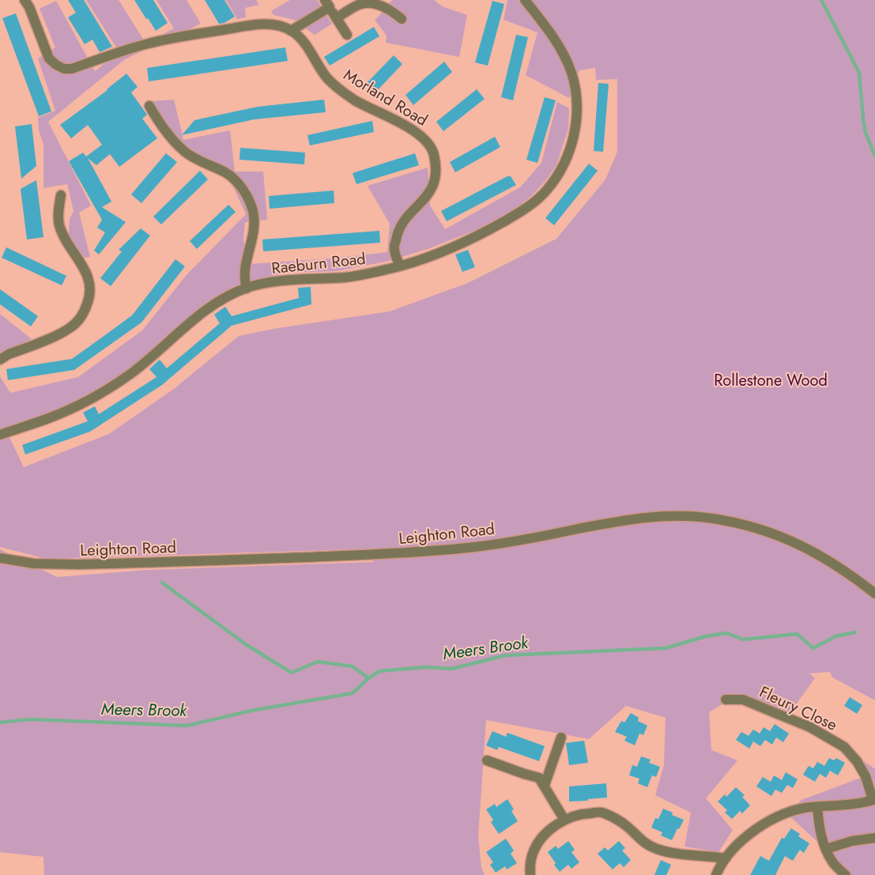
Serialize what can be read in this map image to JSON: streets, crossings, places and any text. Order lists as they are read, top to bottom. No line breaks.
{"streets":{"street":["Morland Road","Raeburn Road","Leighton Road","Fleury Close"]},"crossings":[["Morland Road","Raeburn Road"]],"water":["Meers Brook"],"parks":["Rollestone Wood"]}
